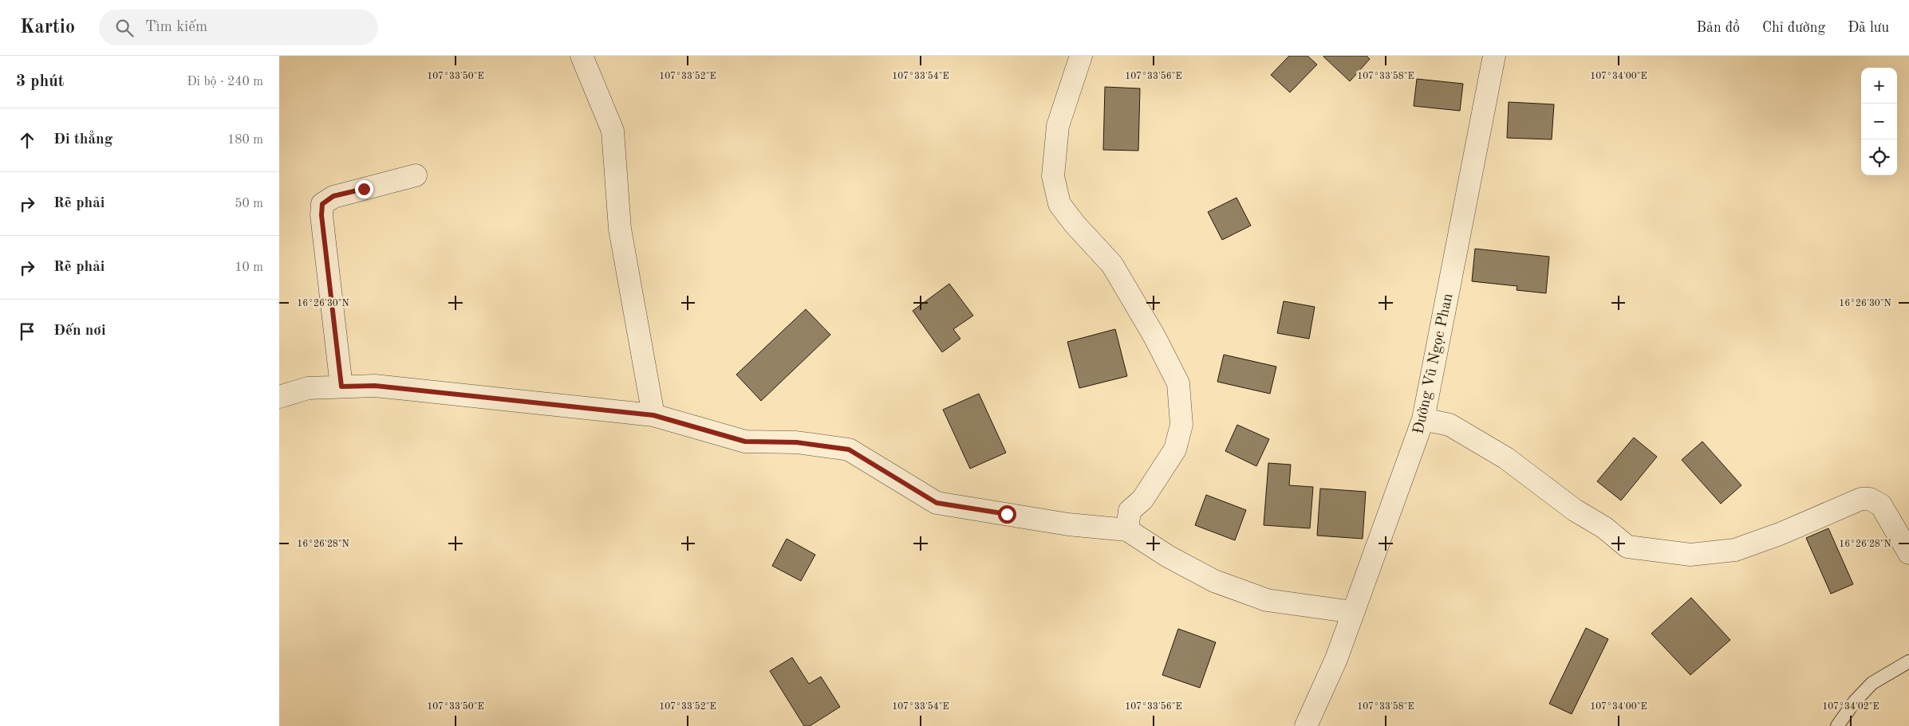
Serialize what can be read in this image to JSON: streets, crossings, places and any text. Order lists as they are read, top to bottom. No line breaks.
{"streets":{"street":["Đường Vũ Ngọc Phan"]},"page":{"header":"Kartio","search":"Tìm kiếm","nav":["Bản đồ","Chỉ đường","Đã lưu"],"heading":["3 phút","Đi bộ · 240 m"],"map_buttons":["+","−"],"list":[["Đi thẳng","180 m"],["Rẽ phải","50 m"],["Rẽ phải","10 m"],"Đến nơi"]},"coordinates":["107°33'50\"E","107°33'52\"E","107°33'54\"E","107°33'56\"E","107°33'58\"E","107°34'00\"E","16°26'30\"N","16°26'28\"N","107°34'02\"E"]}
